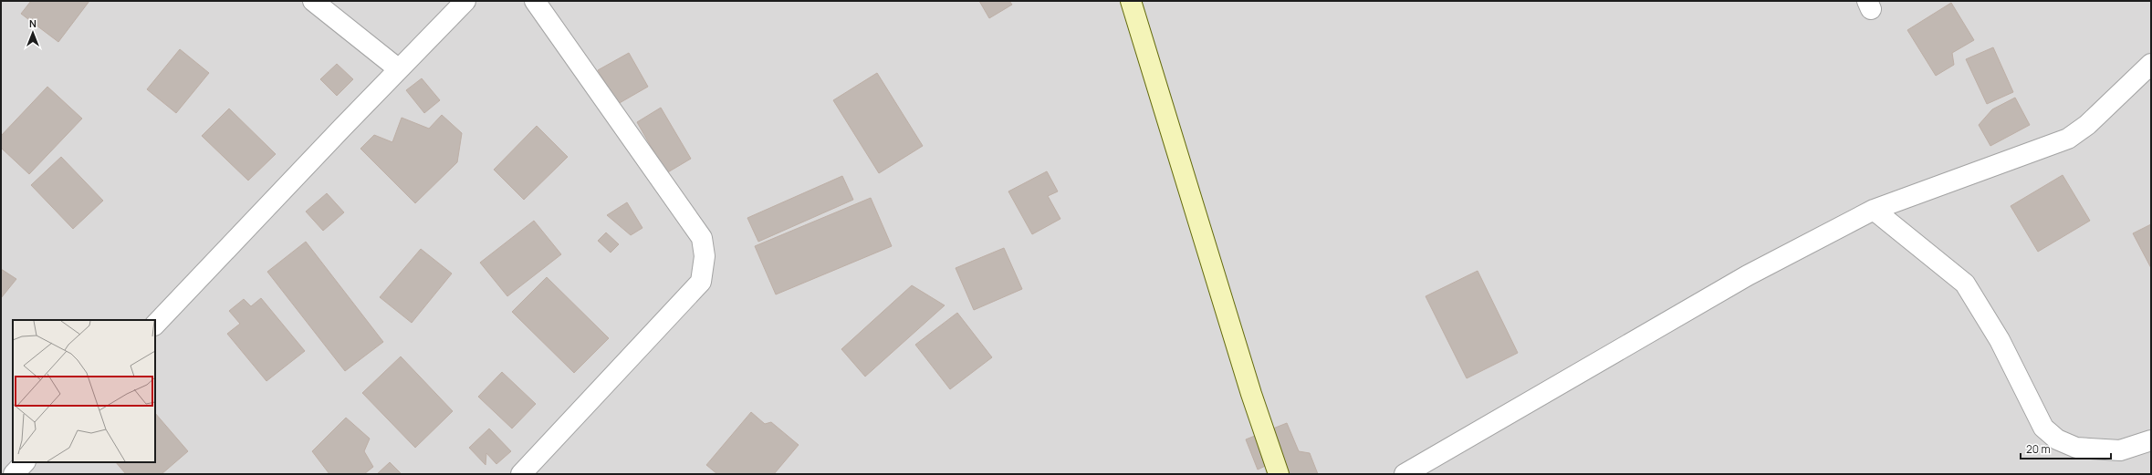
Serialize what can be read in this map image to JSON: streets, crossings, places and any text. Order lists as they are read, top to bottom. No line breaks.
{"scale_bar":"20 m","north":"top"}
